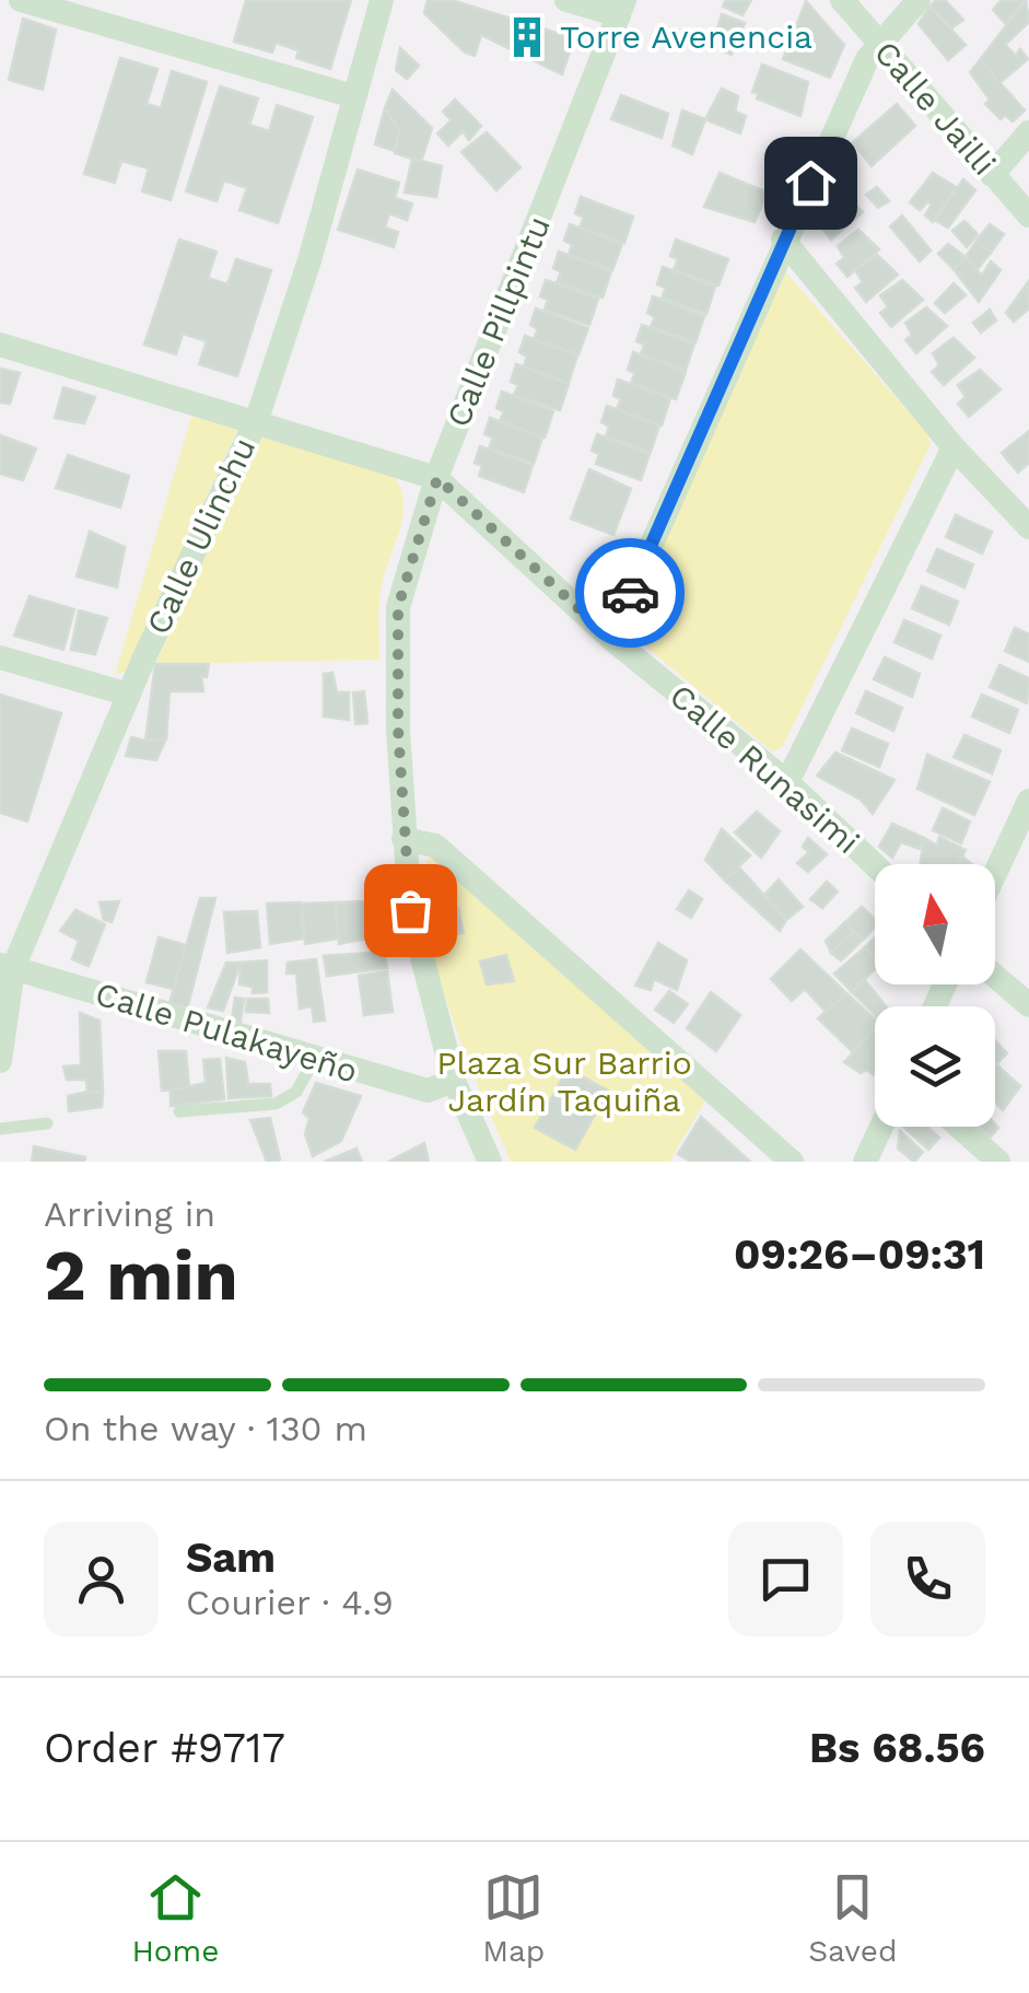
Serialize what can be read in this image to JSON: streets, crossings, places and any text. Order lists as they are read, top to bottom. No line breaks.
{"streets":{"street":["Calle Jailli","Calle Pillpintu","Calle Ulinchu","Calle Runasimi","Calle Pulakayeño"]},"crossings":[["Calle Pillpintu","Calle Runasimi"],["Calle Pillpintu","Calle Pulakayeño"],["Calle Ulinchu","Calle Runasimi"],["Calle Ulinchu","Calle Pulakayeño"]],"parks":["Plaza Sur Barrio Jardín Taquiña"],"places":{"building":["Torre Avenencia"]},"north":"top","page":{"heading":["2 min","Arriving in","09:26–09:31"],"panel":["Sam","Courier · 4.9","Order #9717","Bs 68.56"],"bar":"On the way · 130 m","tabs":["Home","Map","Saved"]}}
